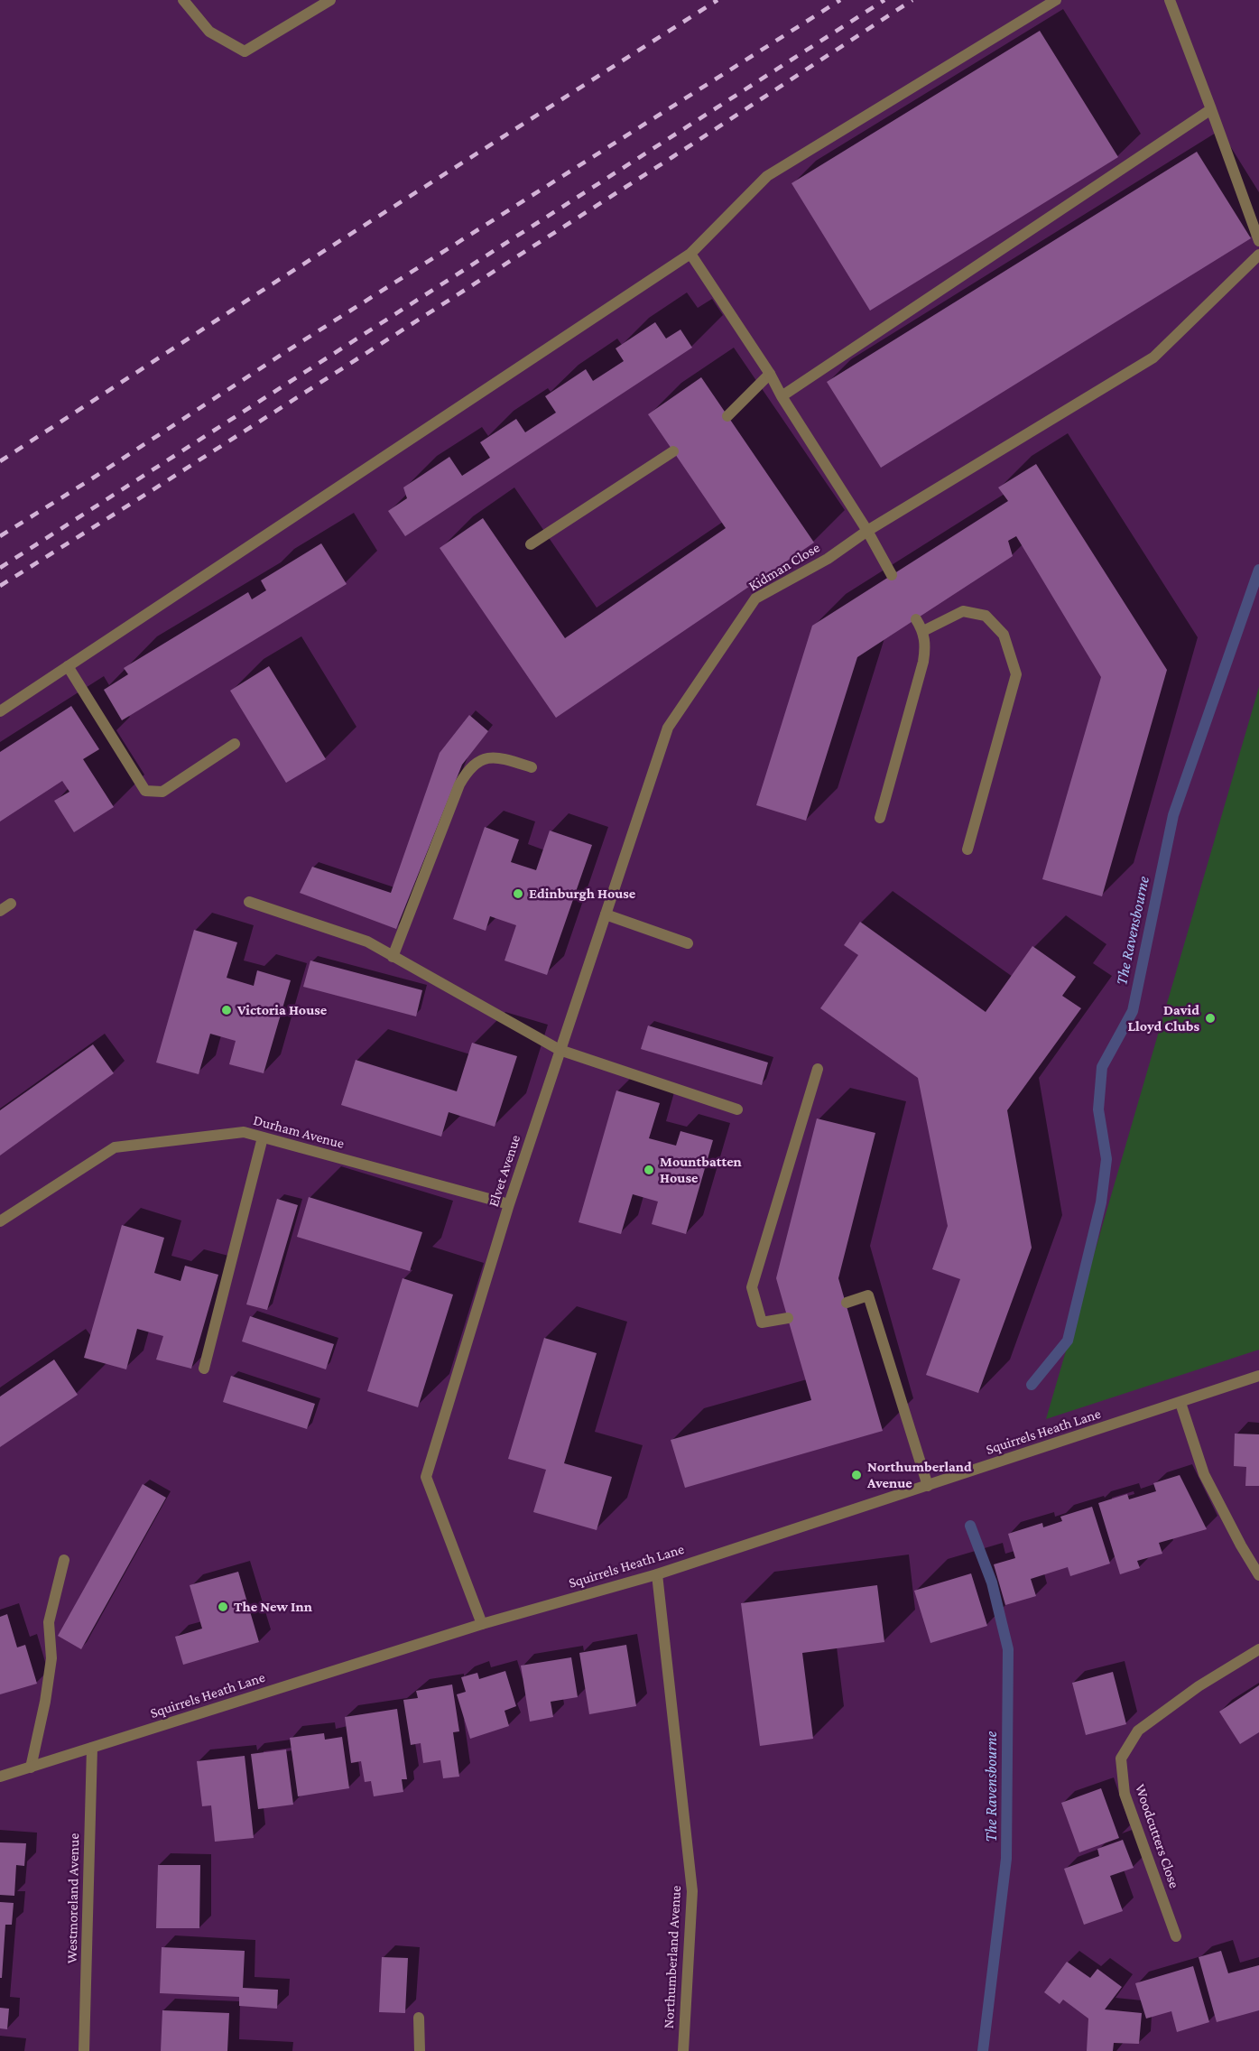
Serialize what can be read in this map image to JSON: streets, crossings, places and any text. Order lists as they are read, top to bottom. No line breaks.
{"streets":{"street":["Kidman Close","Durham Avenue","Elvet Avenue","Squirrels Heath Lane","Woodcutters Close","Westmoreland Avenue","Northumberland Avenue"]},"crossings":[["Kidman Close","Elvet Avenue"],["Durham Avenue","Elvet Avenue"],["Elvet Avenue","Squirrels Heath Lane"],["Squirrels Heath Lane","Westmoreland Avenue"],["Squirrels Heath Lane","Northumberland Avenue"]],"water":["The Ravensbourne"],"places":["Edinburgh House","Victoria House","David Lloyd Clubs","Mountbatten House","Northumberland Avenue","The New Inn"]}
